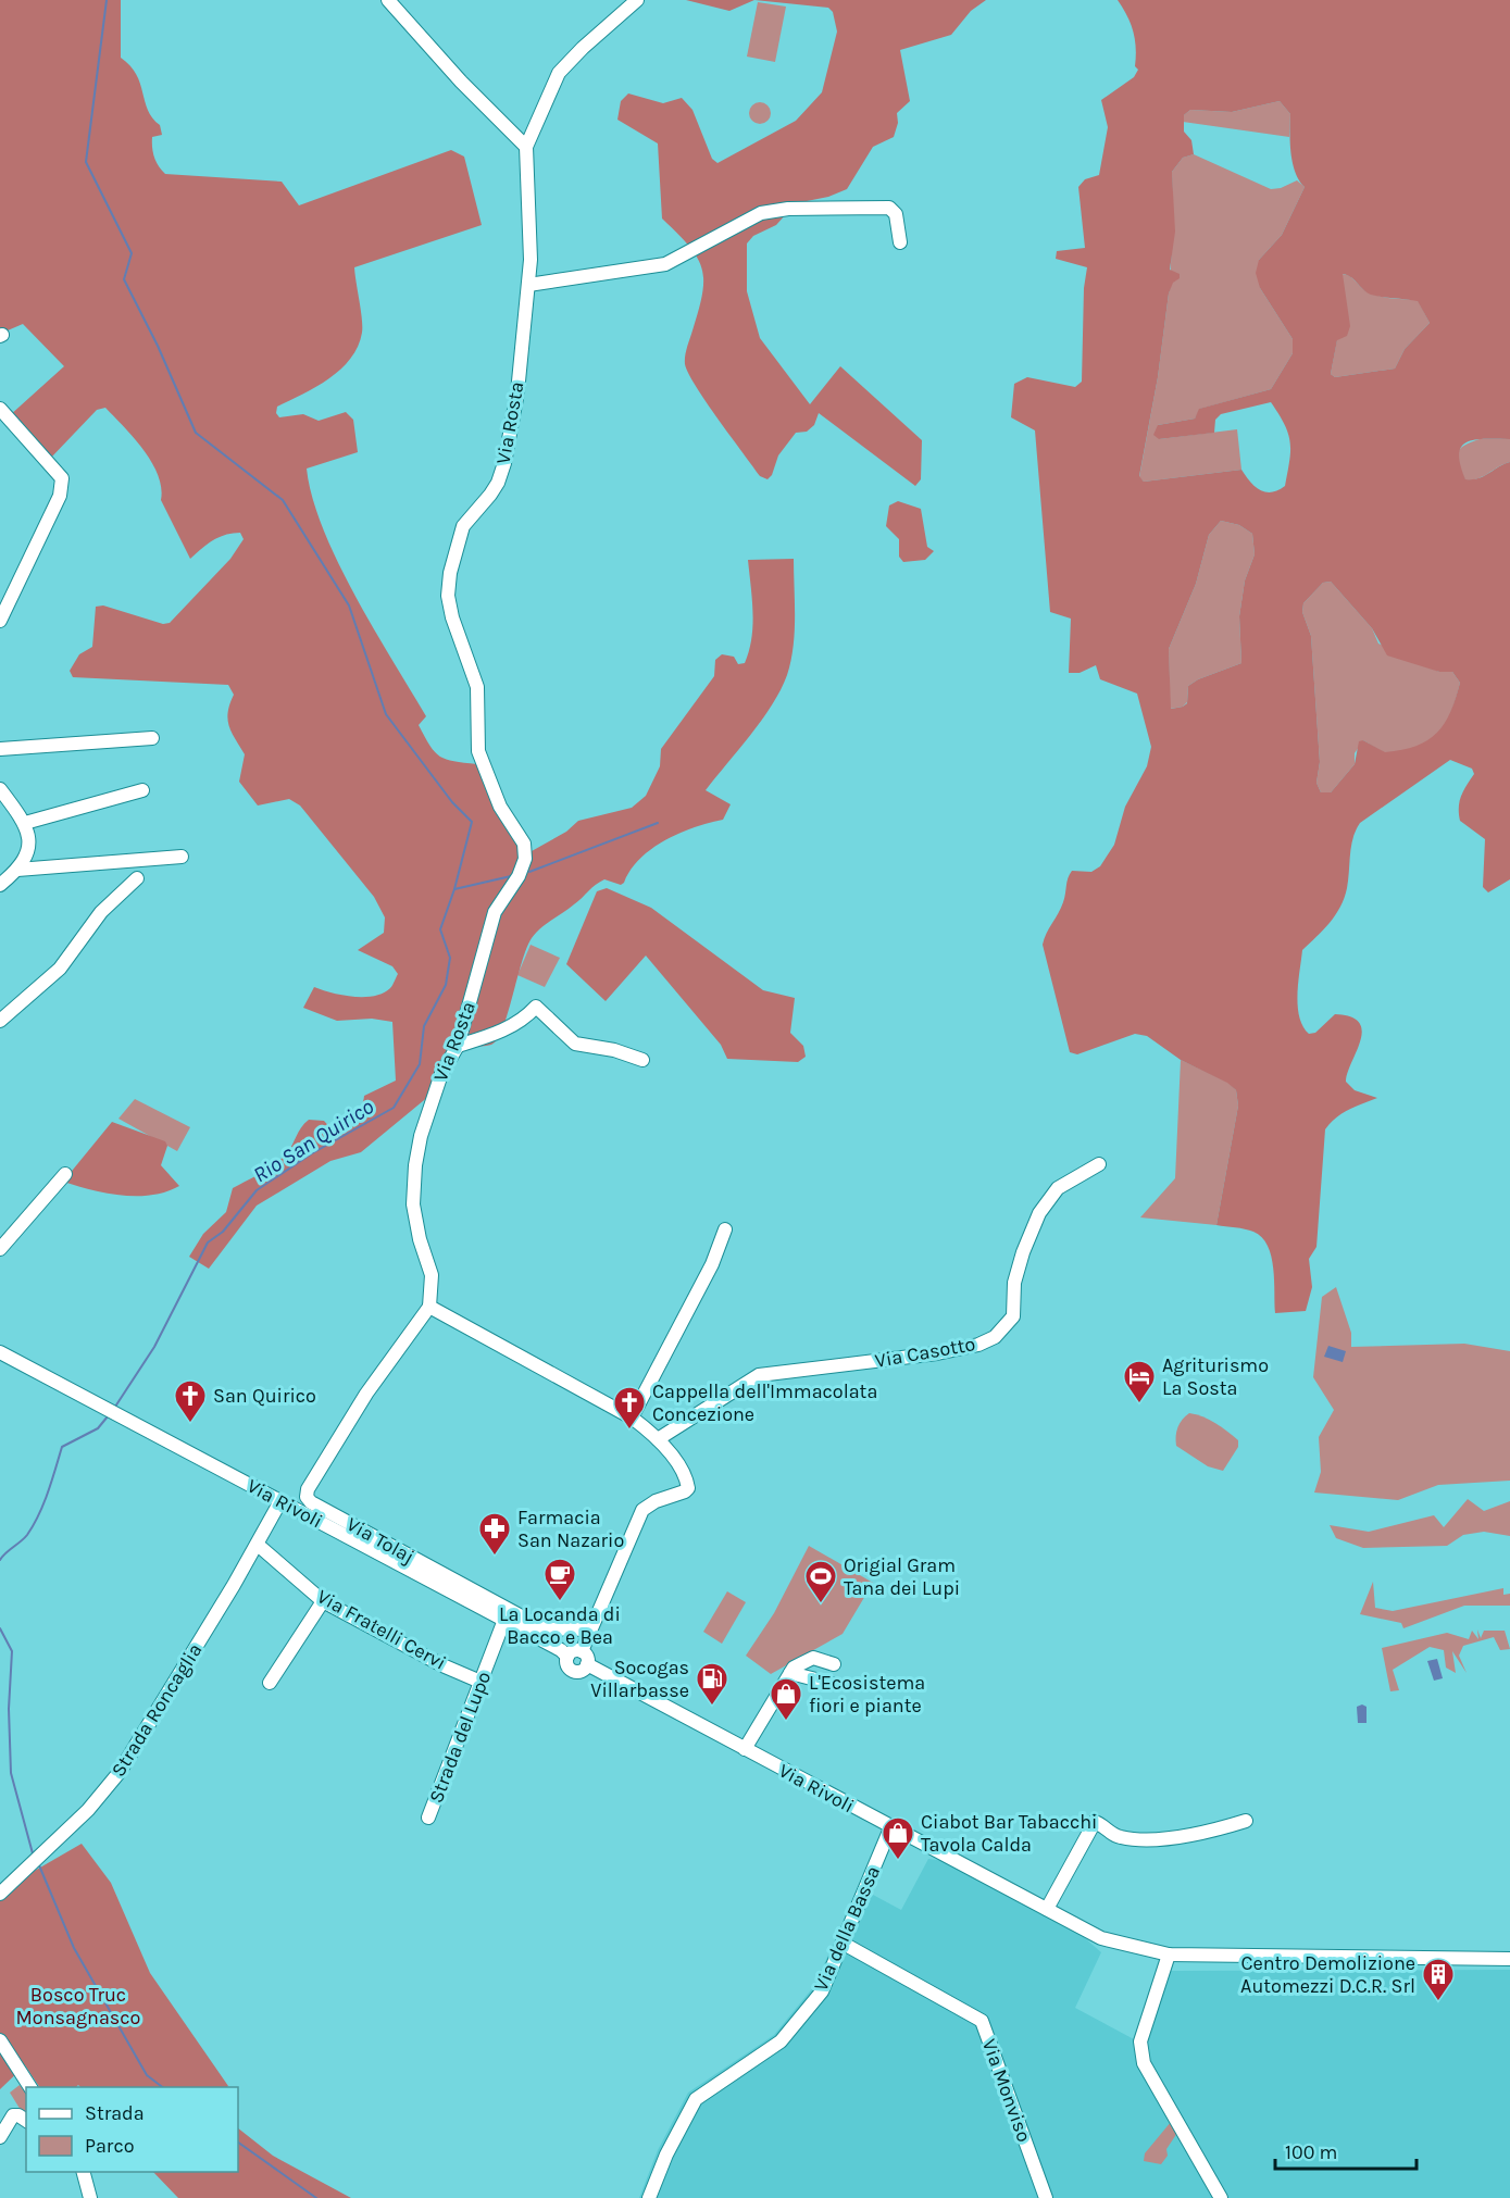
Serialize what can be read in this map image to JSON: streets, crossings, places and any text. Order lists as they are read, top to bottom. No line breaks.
{"streets":{"street":["Via Rosta","Via Casotto","Via Rivoli","Via Tolaj","Via Fratelli Cervi","Strada Roncaglia","Strada del Lupo","Via della Bassa","Via Monviso"]},"crossings":[["Via Rosta","Via Tolaj"],["Via Rivoli","Strada Roncaglia"],["Via Rivoli","Strada del Lupo"],["Via Rivoli","Via della Bassa"],["Via Fratelli Cervi","Strada Roncaglia"],["Via Fratelli Cervi","Strada del Lupo"],["Via della Bassa","Via Monviso"]],"water":["Rio San Quirico"],"parks":["Bosco Truc Monsagnasco"],"places":{"hotel":["Agriturismo La Sosta"],"church":["San Quirico","Cappella dell'Immacolata Concezione"],"pharmacy":["Farmacia San Nazario"],"cafe":["La Locanda di Bacco e Bea"],"sports":["Origial Gram Tana dei Lupi"],"fuel station":["Socogas Villarbasse"],"shop":["L'Ecosistema fiori e piante","Ciabot Bar Tabacchi Tavola Calda"],"building":["Centro Demolizione Automezzi D.C.R. Srl"]},"legend":["Strada","Parco"],"scale_bar":"100 m"}
